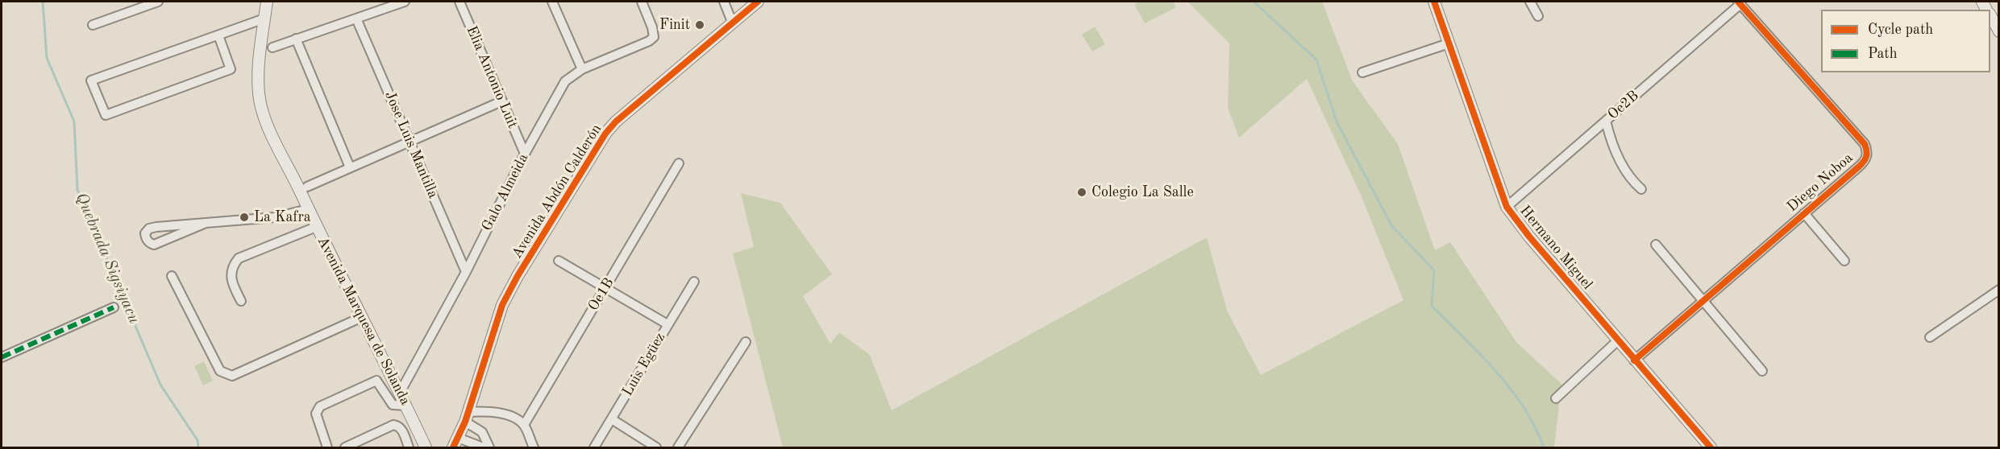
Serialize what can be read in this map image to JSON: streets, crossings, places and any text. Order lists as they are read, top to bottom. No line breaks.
{"streets":{"street":["Elia Antonio Luit","Oe2B","Jose Luis Mantilla","Diego Noboa","Avenida Abdón Calderón","Galo Almeida","Hermano Miguel","Oe1B","Avenida Marquesa de Solanda","Luis Egüez"]},"crossings":[["Elia Antonio Luit","Galo Almeida"],["Oe2B","Diego Noboa"],["Oe2B","Hermano Miguel"],["Jose Luis Mantilla","Galo Almeida"],["Diego Noboa","Hermano Miguel"],["Galo Almeida","Avenida Marquesa de Solanda"]],"water":["Quebrada Sigsiyacu"],"places":["Finit","Colegio La Salle","La Kafra"],"legend":["Cycle path","Path"]}
